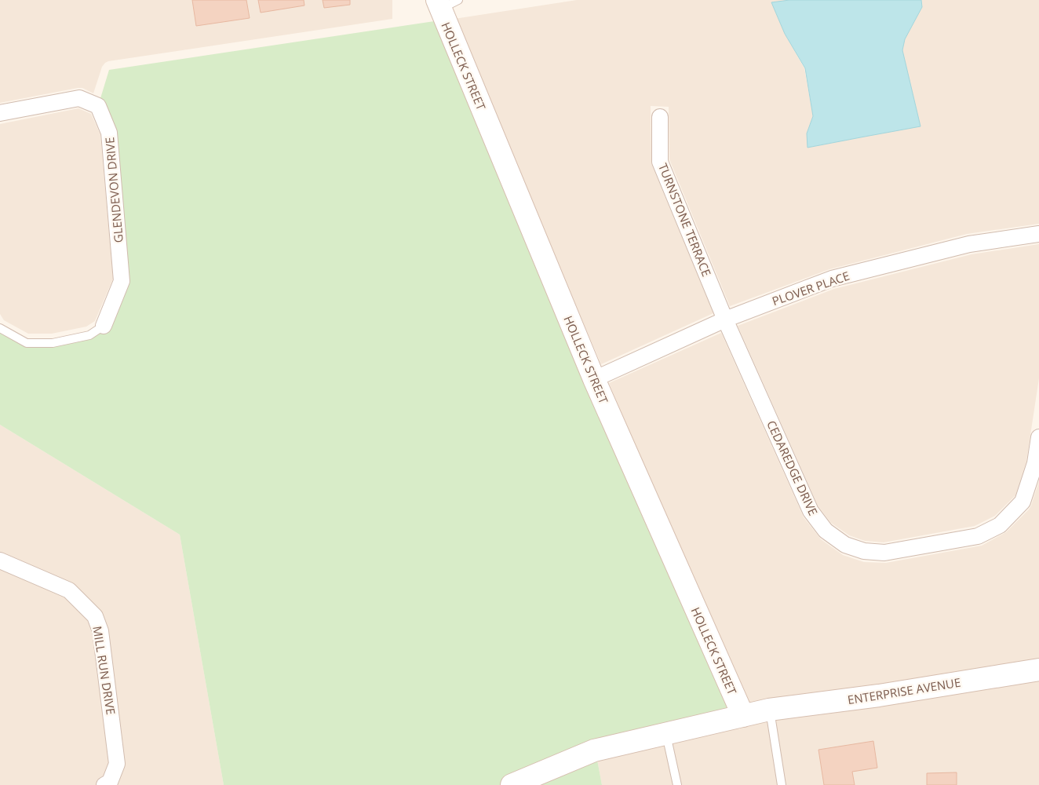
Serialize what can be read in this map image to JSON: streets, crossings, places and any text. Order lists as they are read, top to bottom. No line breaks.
{"streets":{"street":["HOLLECK STREET","GLENDEVON DRIVE","TURNSTONE TERRACE","PLOVER PLACE","CEDAREDGE DRIVE","MILL RUN DRIVE","ENTERPRISE AVENUE"]},"crossings":[["HOLLECK STREET","PLOVER PLACE"],["HOLLECK STREET","ENTERPRISE AVENUE"],["TURNSTONE TERRACE","PLOVER PLACE"],["TURNSTONE TERRACE","CEDAREDGE DRIVE"],["PLOVER PLACE","CEDAREDGE DRIVE"]]}
